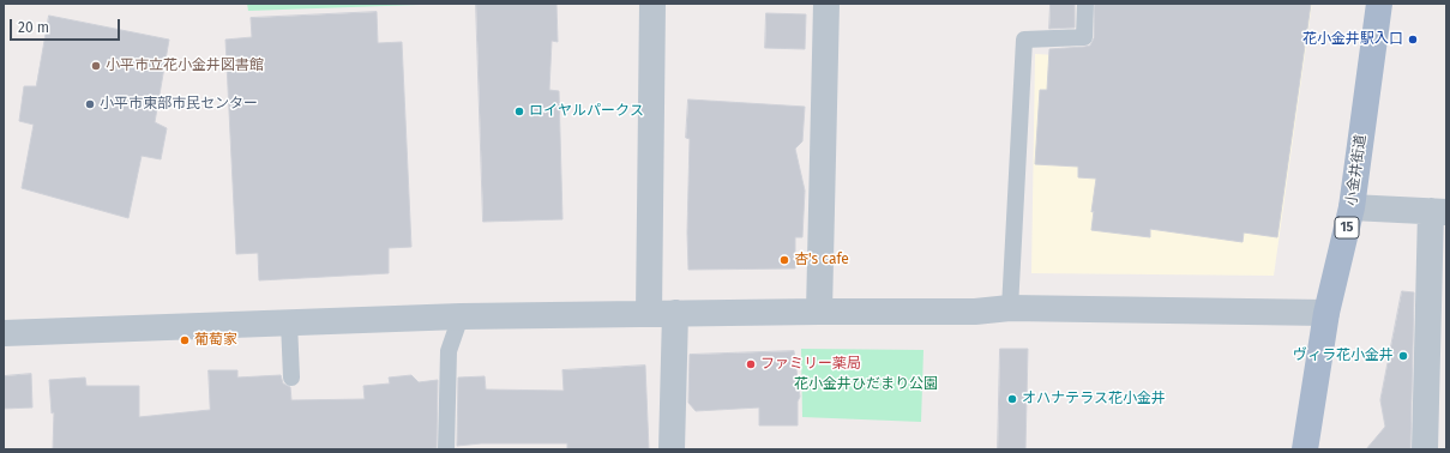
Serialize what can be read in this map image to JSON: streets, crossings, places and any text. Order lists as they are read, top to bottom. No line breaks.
{"streets":{"main road":["小金井街道","15"]},"parks":["花小金井ひだまり公園"],"places":["花小金井駅入口","小平市立花小金井図書館","小平市東部市民センター","ロイヤルパークス","杏's cafe","葡萄家","ヴィラ花小金井","ファミリー薬局","オハナテラス花小金井"],"scale_bar":"20 m"}
